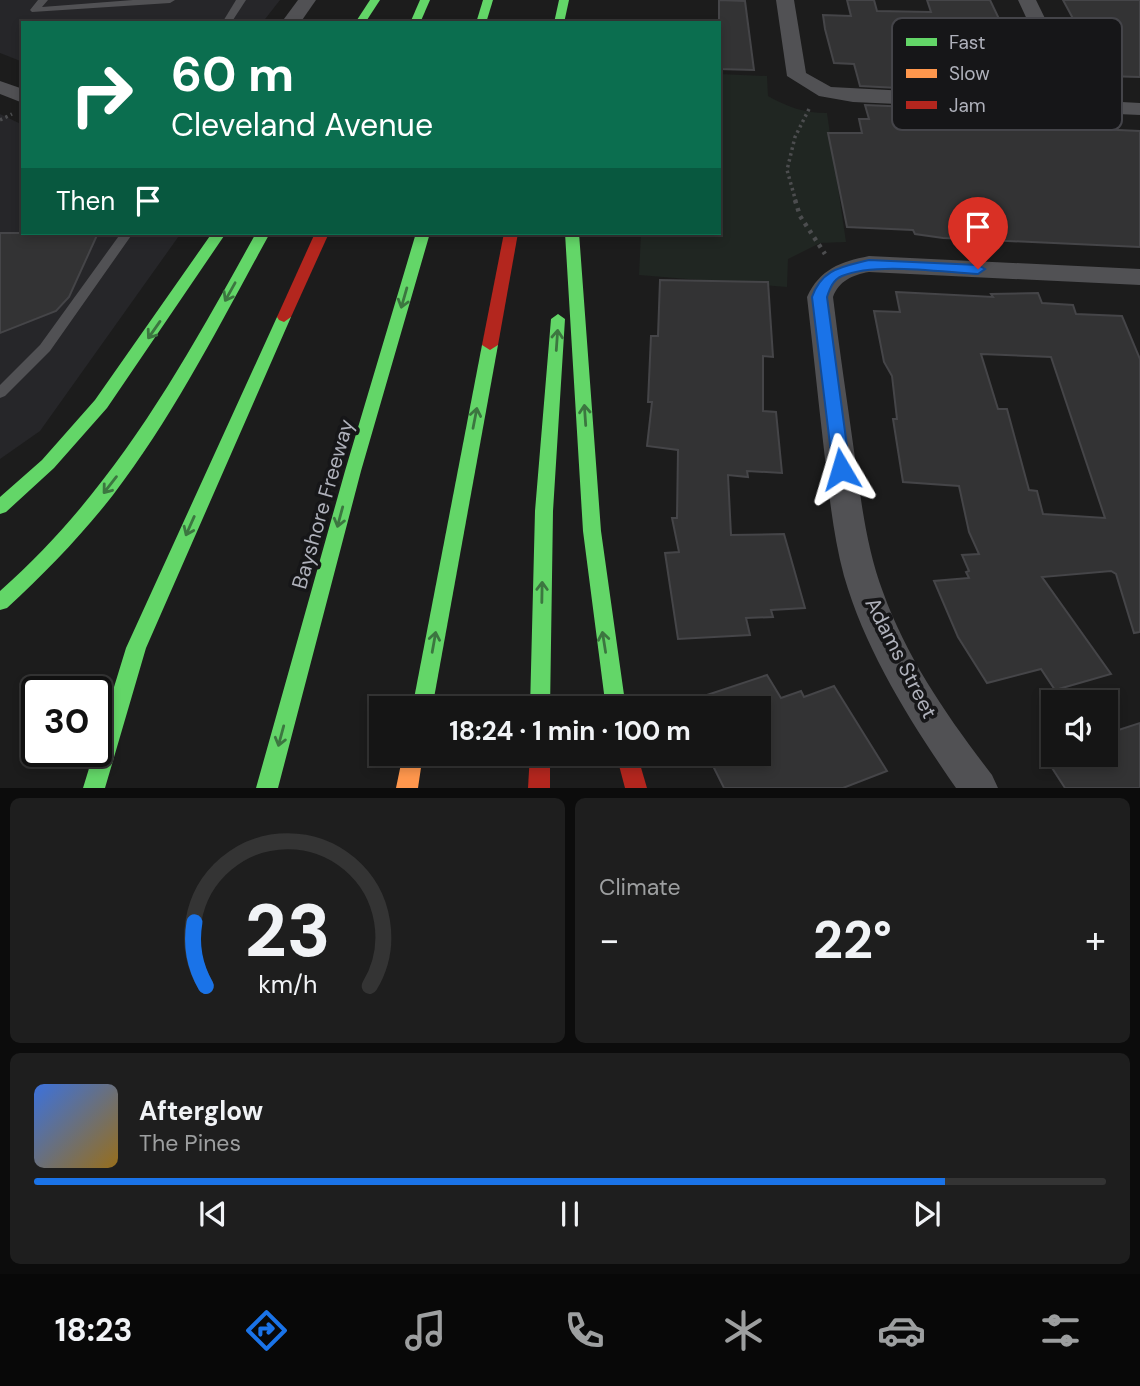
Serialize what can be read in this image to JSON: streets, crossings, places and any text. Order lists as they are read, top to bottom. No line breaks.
{"streets":{"highway":["Bayshore Freeway"],"street":["Adams Street"]},"legend":["Fast","Slow","Jam"],"page":{"turn":["60 m","Cleveland Avenue"],"then":"Then","limit":"30","trip":"18:24 · 1 min · 100 m","tile":"Climate","heat":["−","22°","+"],"song":["Afterglow","The Pines"],"tabs":"18:23","gauge":["23","km/h"]}}
